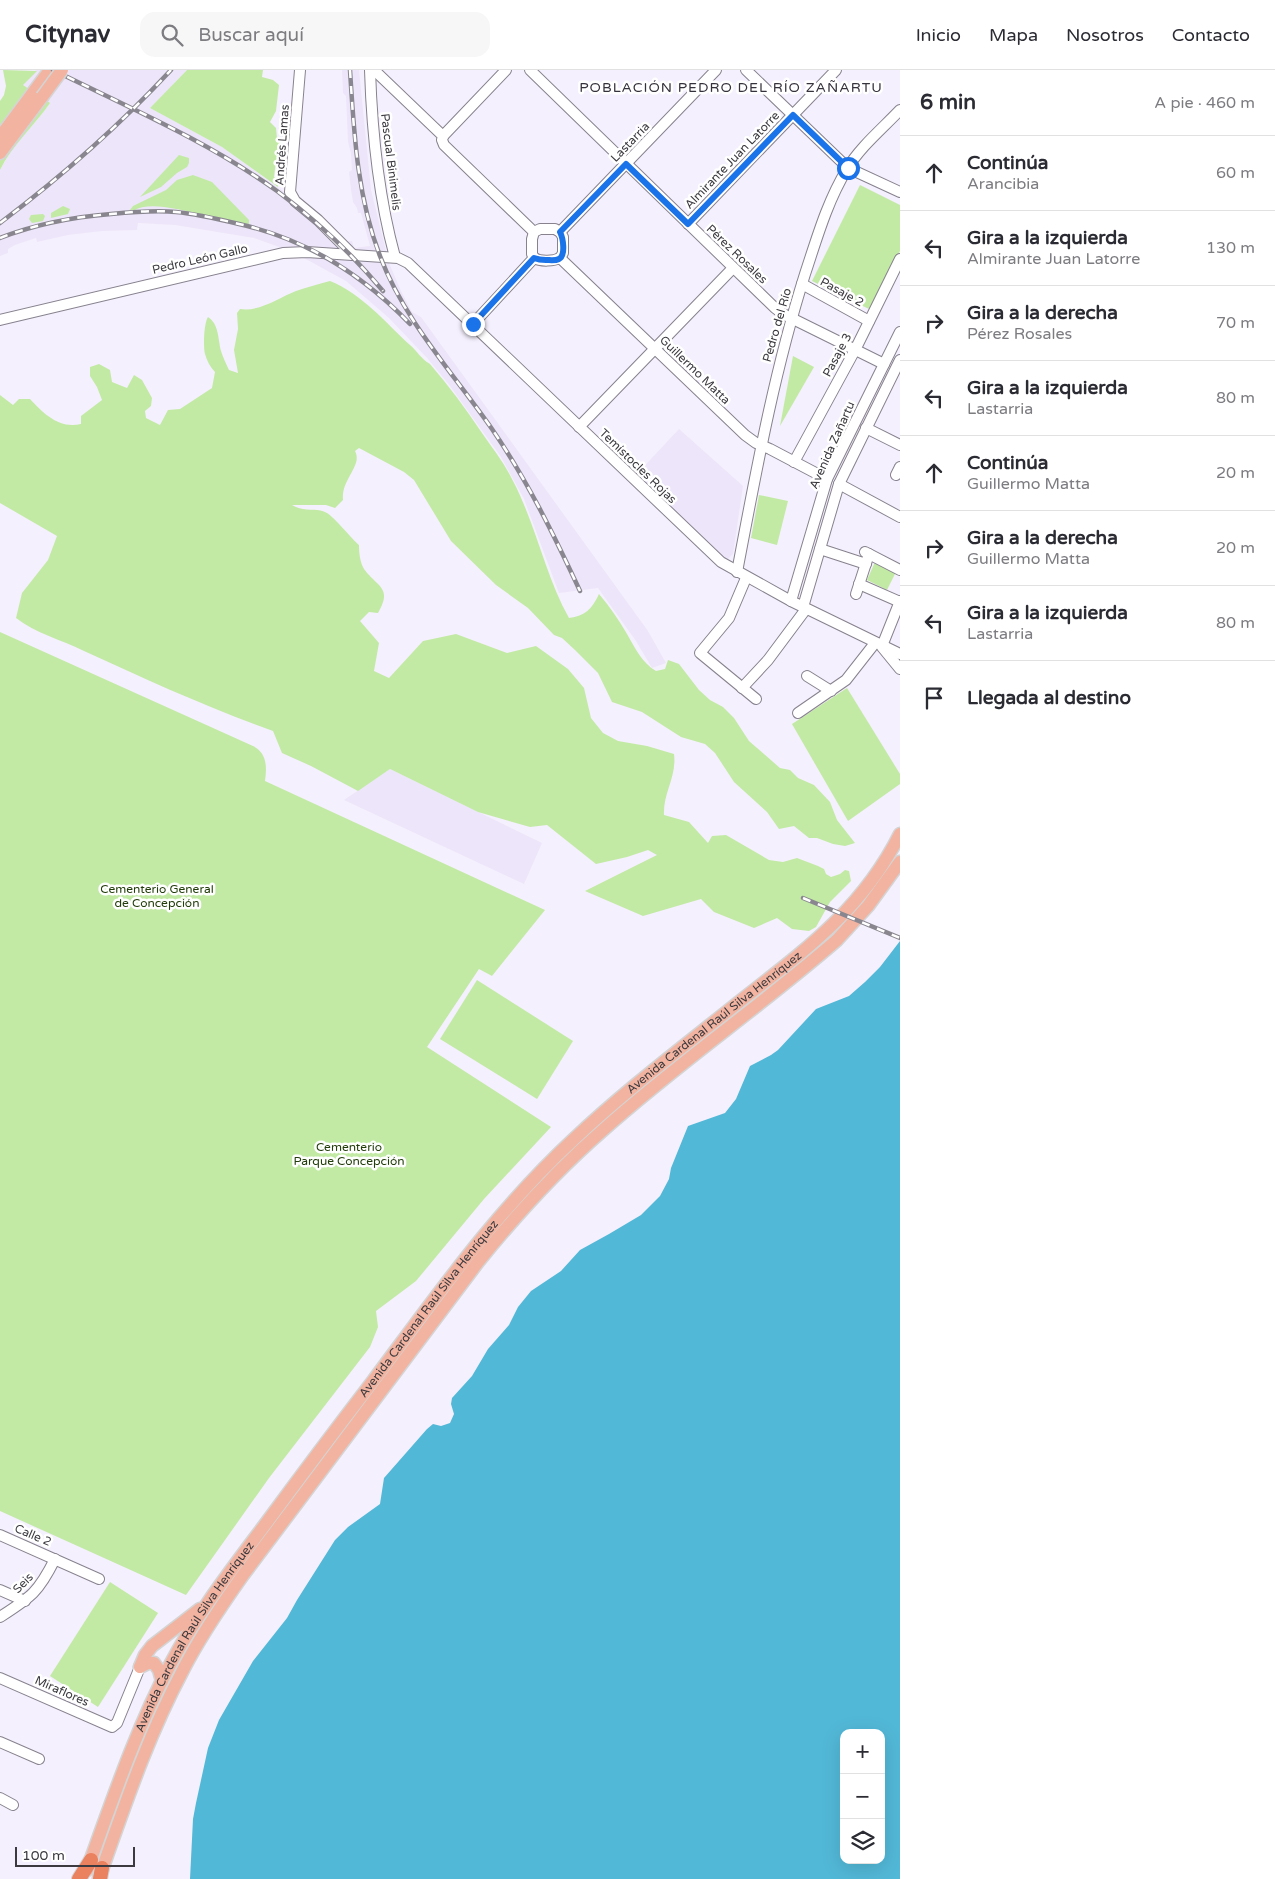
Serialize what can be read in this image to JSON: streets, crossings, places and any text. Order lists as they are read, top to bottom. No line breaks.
{"streets":{"main road":["Avenida Cardenal Raúl Silva Henríquez"],"street":["Lastarria","Andrés Lamas","Almirante Juan Latorre","Pascual Binimelis","Pérez Rosales","Pedro León Gallo","Pasaje 2","Pedro del Río","Pasaje 3","Guillermo Matta","Avenida Zañartu","Temístocles Rojas","Calle 2","Seis","Miraflores"]},"crossings":[["Lastarria","Pérez Rosales"],["Lastarria","Guillermo Matta"],["Andrés Lamas","Pedro León Gallo"],["Almirante Juan Latorre","Pérez Rosales"],["Pascual Binimelis","Pedro León Gallo"],["Pérez Rosales","Pedro del Río"],["Pérez Rosales","Pasaje 3"],["Pérez Rosales","Avenida Zañartu"],["Pedro León Gallo","Temístocles Rojas"],["Pasaje 2","Pedro del Río"],["Pasaje 2","Pasaje 3"],["Pedro del Río","Guillermo Matta"],["Pedro del Río","Temístocles Rojas"],["Pasaje 3","Guillermo Matta"],["Guillermo Matta","Avenida Zañartu"],["Avenida Zañartu","Temístocles Rojas"],["Calle 2","Seis"]],"districts":["POBLACIÓN PEDRO DEL RÍO ZAÑARTU"],"parks":["Cementerio General de Concepción","Cementerio Parque Concepción"],"scale_bar":"100 m","page":{"header":"Citynav","search":"Buscar aquí","nav":["Inicio","Mapa","Nosotros","Contacto"],"heading":["6 min","A pie · 460 m"],"list":[["Continúa","Arancibia","60 m"],["Gira a la izquierda","Almirante Juan Latorre","130 m"],["Gira a la derecha","Pérez Rosales","70 m"],["Gira a la izquierda","Lastarria","80 m"],["Continúa","Guillermo Matta","20 m"],["Gira a la derecha","Guillermo Matta","20 m"],["Gira a la izquierda","Lastarria","80 m"],"Llegada al destino"],"map_buttons":["+","−"],"scale":"100 m"}}
